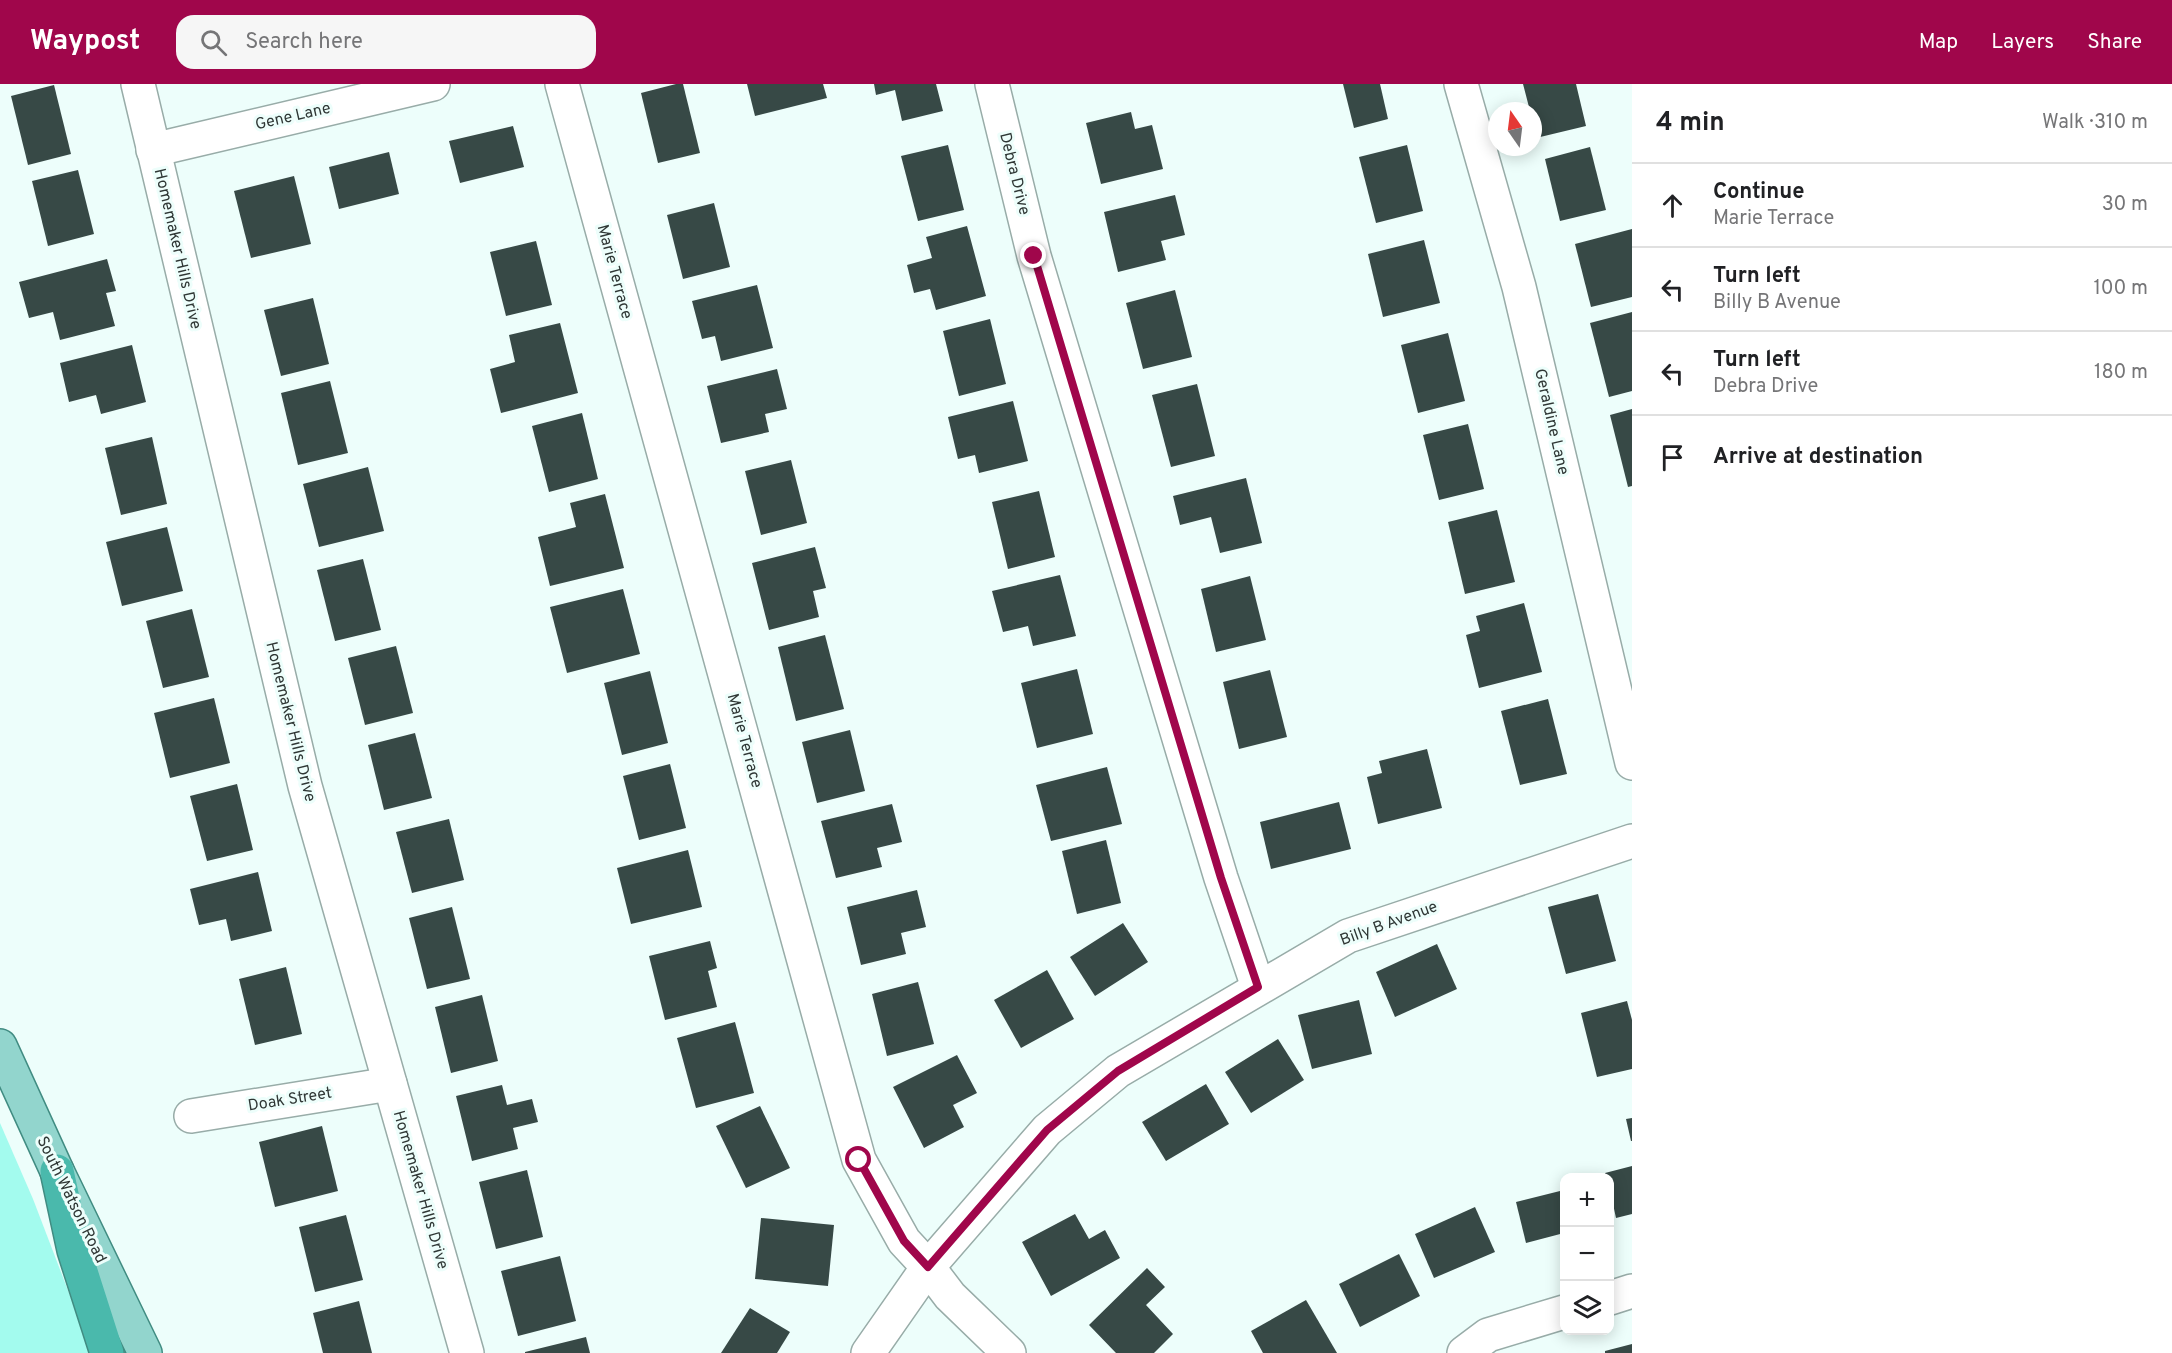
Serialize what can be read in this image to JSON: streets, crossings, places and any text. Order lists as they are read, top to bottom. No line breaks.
{"streets":{"main road":["South Watson Road"],"street":["Gene Lane","Debra Drive","Homemaker Hills Drive","Marie Terrace","Geraldine Lane","Billy B Avenue","Doak Street"]},"crossings":[["Gene Lane","Homemaker Hills Drive"],["Debra Drive","Billy B Avenue"],["Homemaker Hills Drive","Doak Street"],["Marie Terrace","Billy B Avenue"]],"north":"top","page":{"header":"Waypost","search":"Search here","nav":["Map","Layers","Share"],"heading":["4 min","Walk · 310 m"],"list":[["Continue","Marie Terrace","30 m"],["Turn left","Billy B Avenue","100 m"],["Turn left","Debra Drive","180 m"],"Arrive at destination"],"map_buttons":["+","−"]}}
